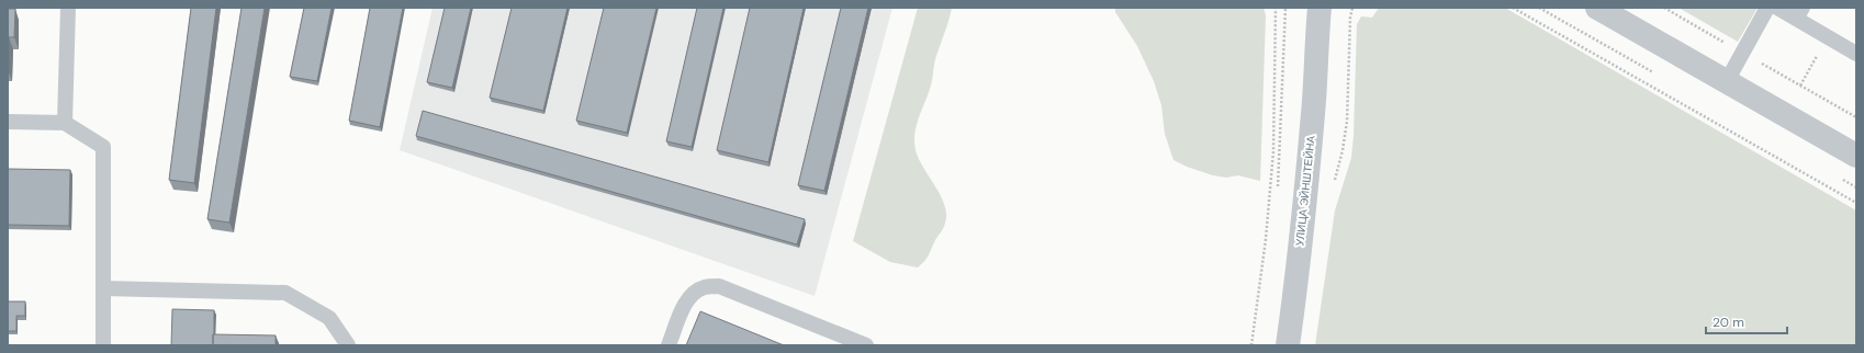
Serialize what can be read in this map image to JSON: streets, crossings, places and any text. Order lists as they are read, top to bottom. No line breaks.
{"streets":{"street":["УЛИЦА ЭЙНШТЕЙНА"]},"scale_bar":"20 m"}
